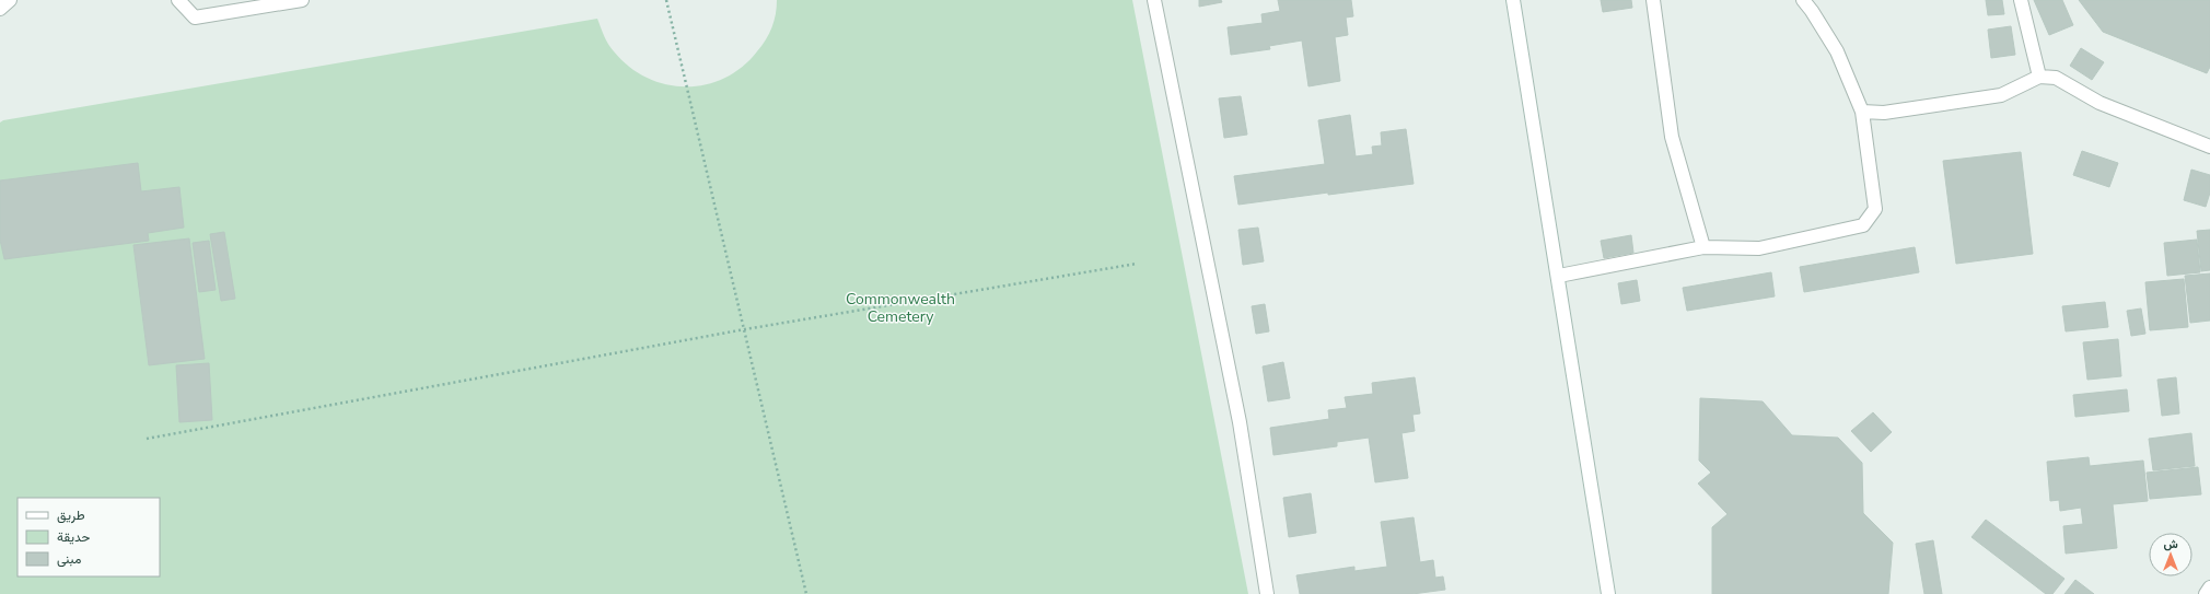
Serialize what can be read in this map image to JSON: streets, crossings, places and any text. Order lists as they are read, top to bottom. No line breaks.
{"parks":["Commonwealth Cemetery"],"legend":["طريق","حديقة","مبنى"],"north":"top"}
